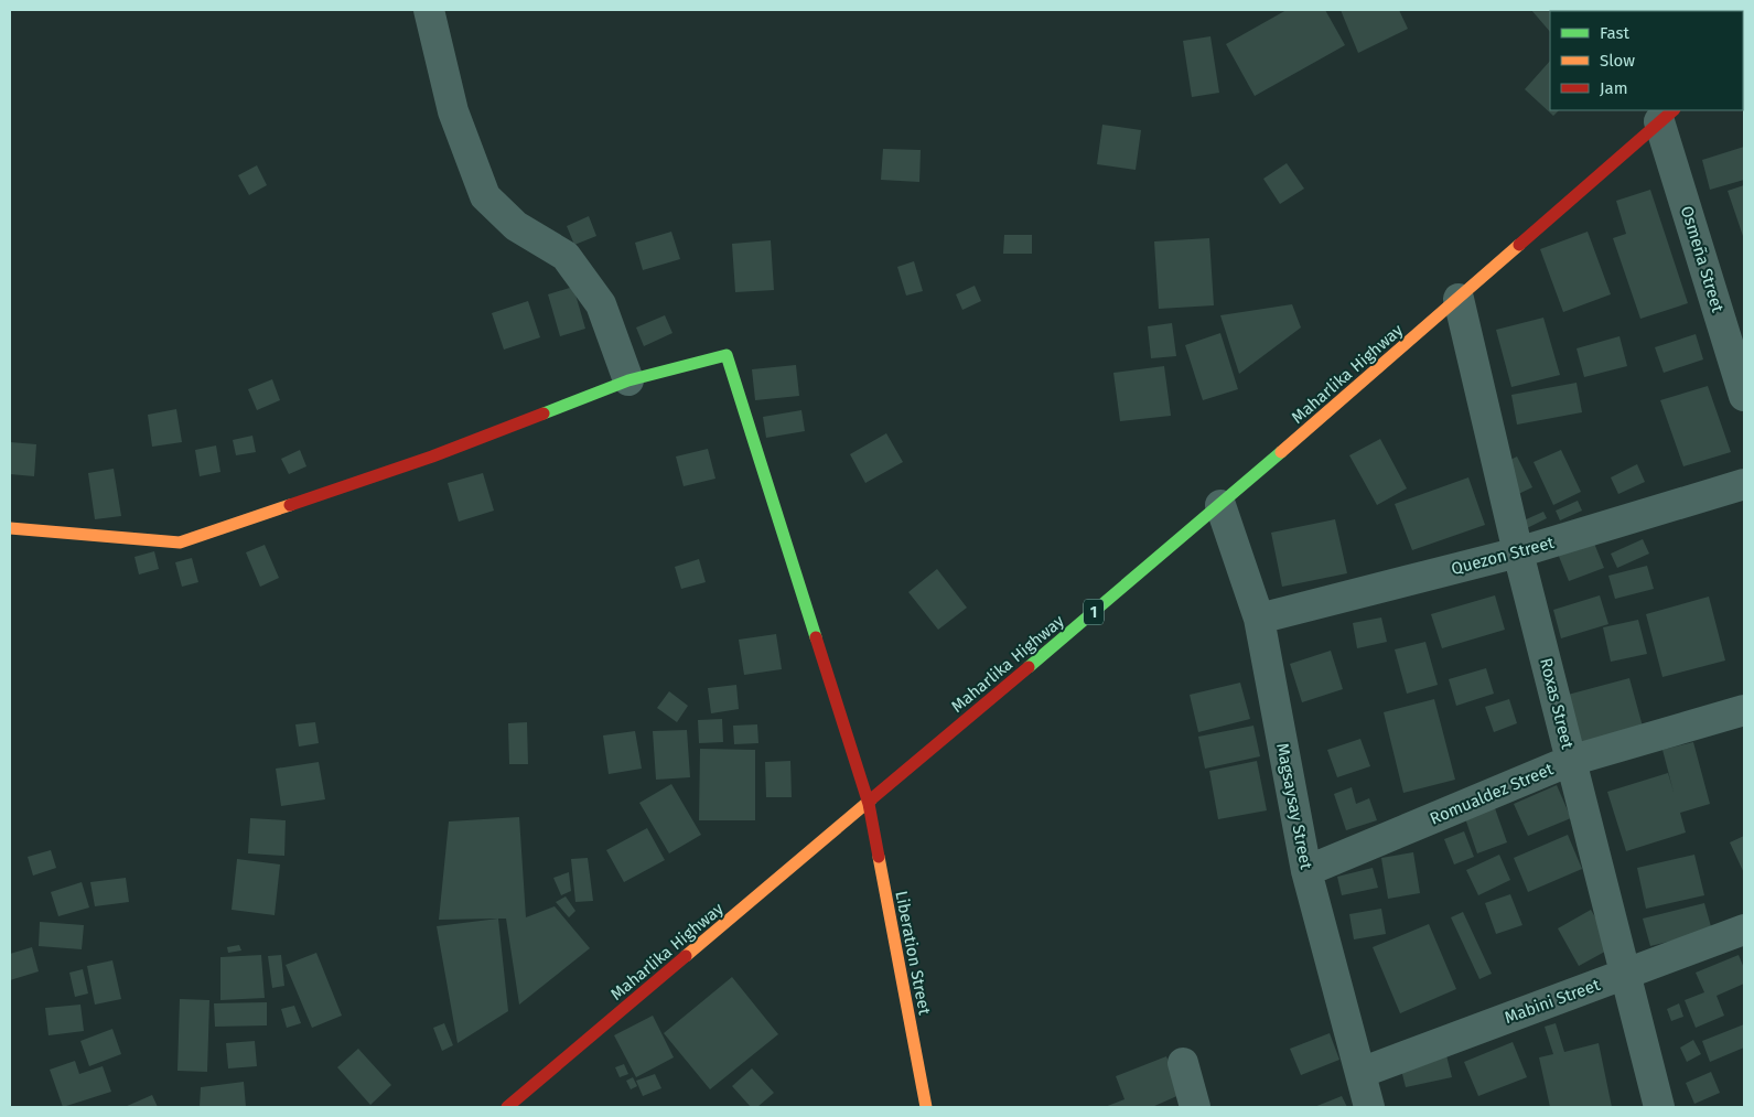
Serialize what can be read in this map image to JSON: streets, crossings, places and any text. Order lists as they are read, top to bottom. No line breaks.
{"streets":{"main road":["Maharlika Highway","1","Liberation Street"],"street":["Osmeña Street","Quezon Street","Roxas Street","Romualdez Street","Magsaysay Street","Mabini Street"]},"crossings":[["Osmeña Street","Maharlika Highway"],["Maharlika Highway","Roxas Street"],["Maharlika Highway","Magsaysay Street"],["Maharlika Highway","Liberation Street"],["Quezon Street","Roxas Street"],["Quezon Street","Magsaysay Street"],["Roxas Street","Romualdez Street"],["Roxas Street","Mabini Street"],["Romualdez Street","Magsaysay Street"],["Magsaysay Street","Mabini Street"]],"legend":["Fast","Slow","Jam"]}
